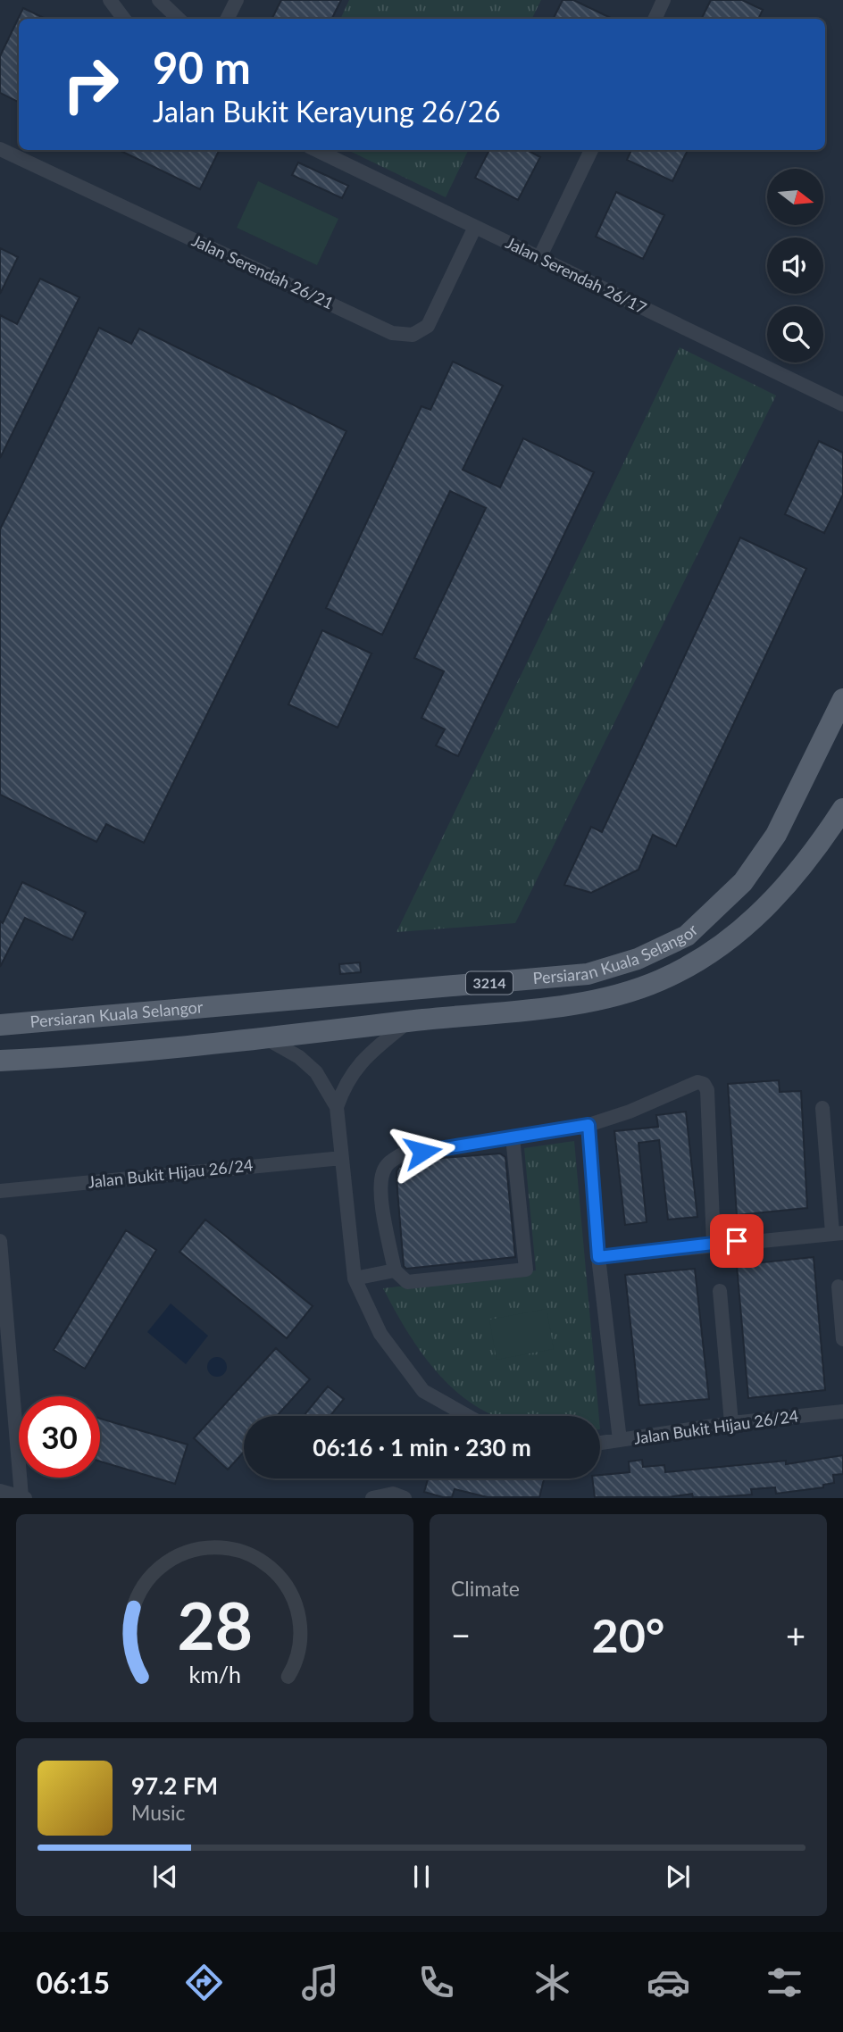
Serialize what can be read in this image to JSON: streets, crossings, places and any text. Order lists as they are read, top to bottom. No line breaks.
{"streets":{"main road":["Persiaran Kuala Selangor","3214"],"street":["Jalan Serendah 26/21","Jalan Serendah 26/17","Jalan Bukit Hijau 26/24"]},"crossings":[["Jalan Serendah 26/21","Jalan Serendah 26/17"]],"north":"right","page":{"turn":["90 m","Jalan Bukit Kerayung 26/26"],"limit":"30","trip":"06:16 · 1 min · 230 m","tile":"Climate","heat":["−","20°","+"],"song":["97.2 FM","Music"],"tabs":"06:15","gauge":["28","km/h"]}}
